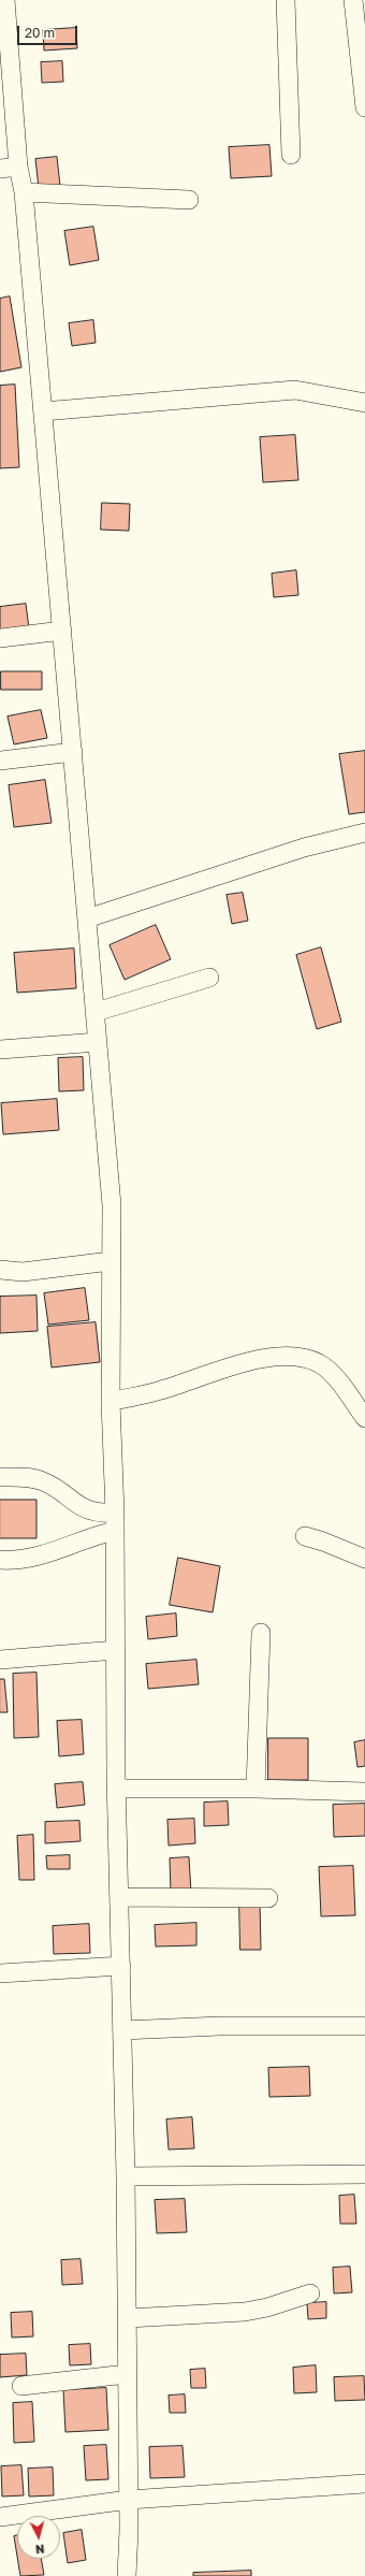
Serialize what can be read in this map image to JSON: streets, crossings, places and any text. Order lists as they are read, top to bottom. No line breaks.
{"scale_bar":"20 m","north":"bottom"}
